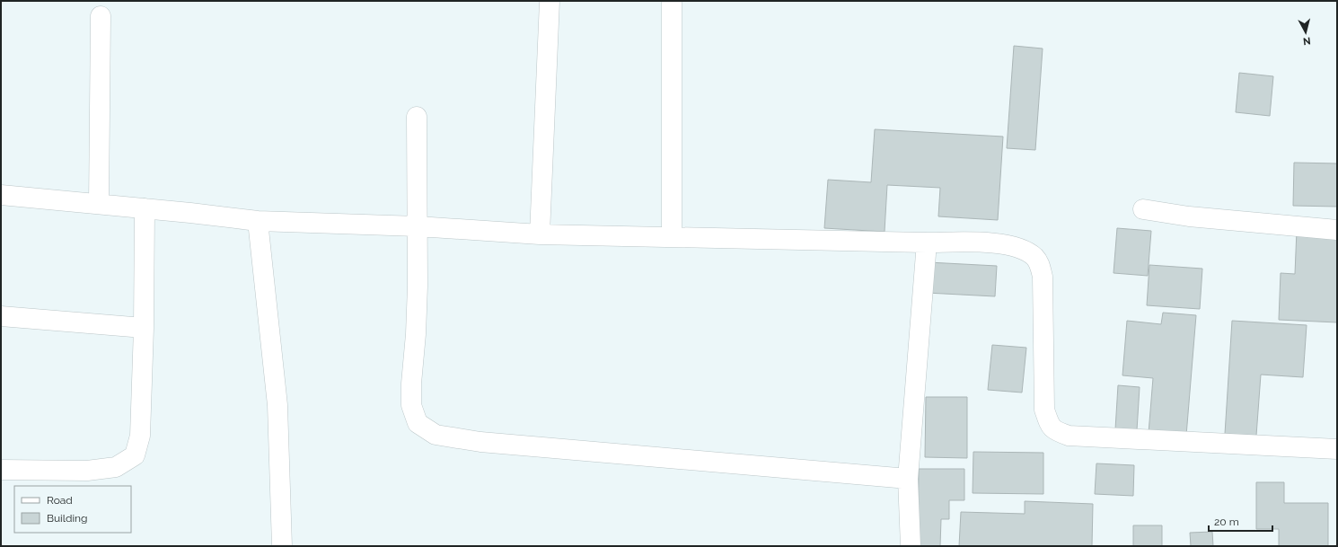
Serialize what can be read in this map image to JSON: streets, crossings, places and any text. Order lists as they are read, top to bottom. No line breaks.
{"legend":["Road","Building"],"scale_bar":"20 m","north":"bottom"}
